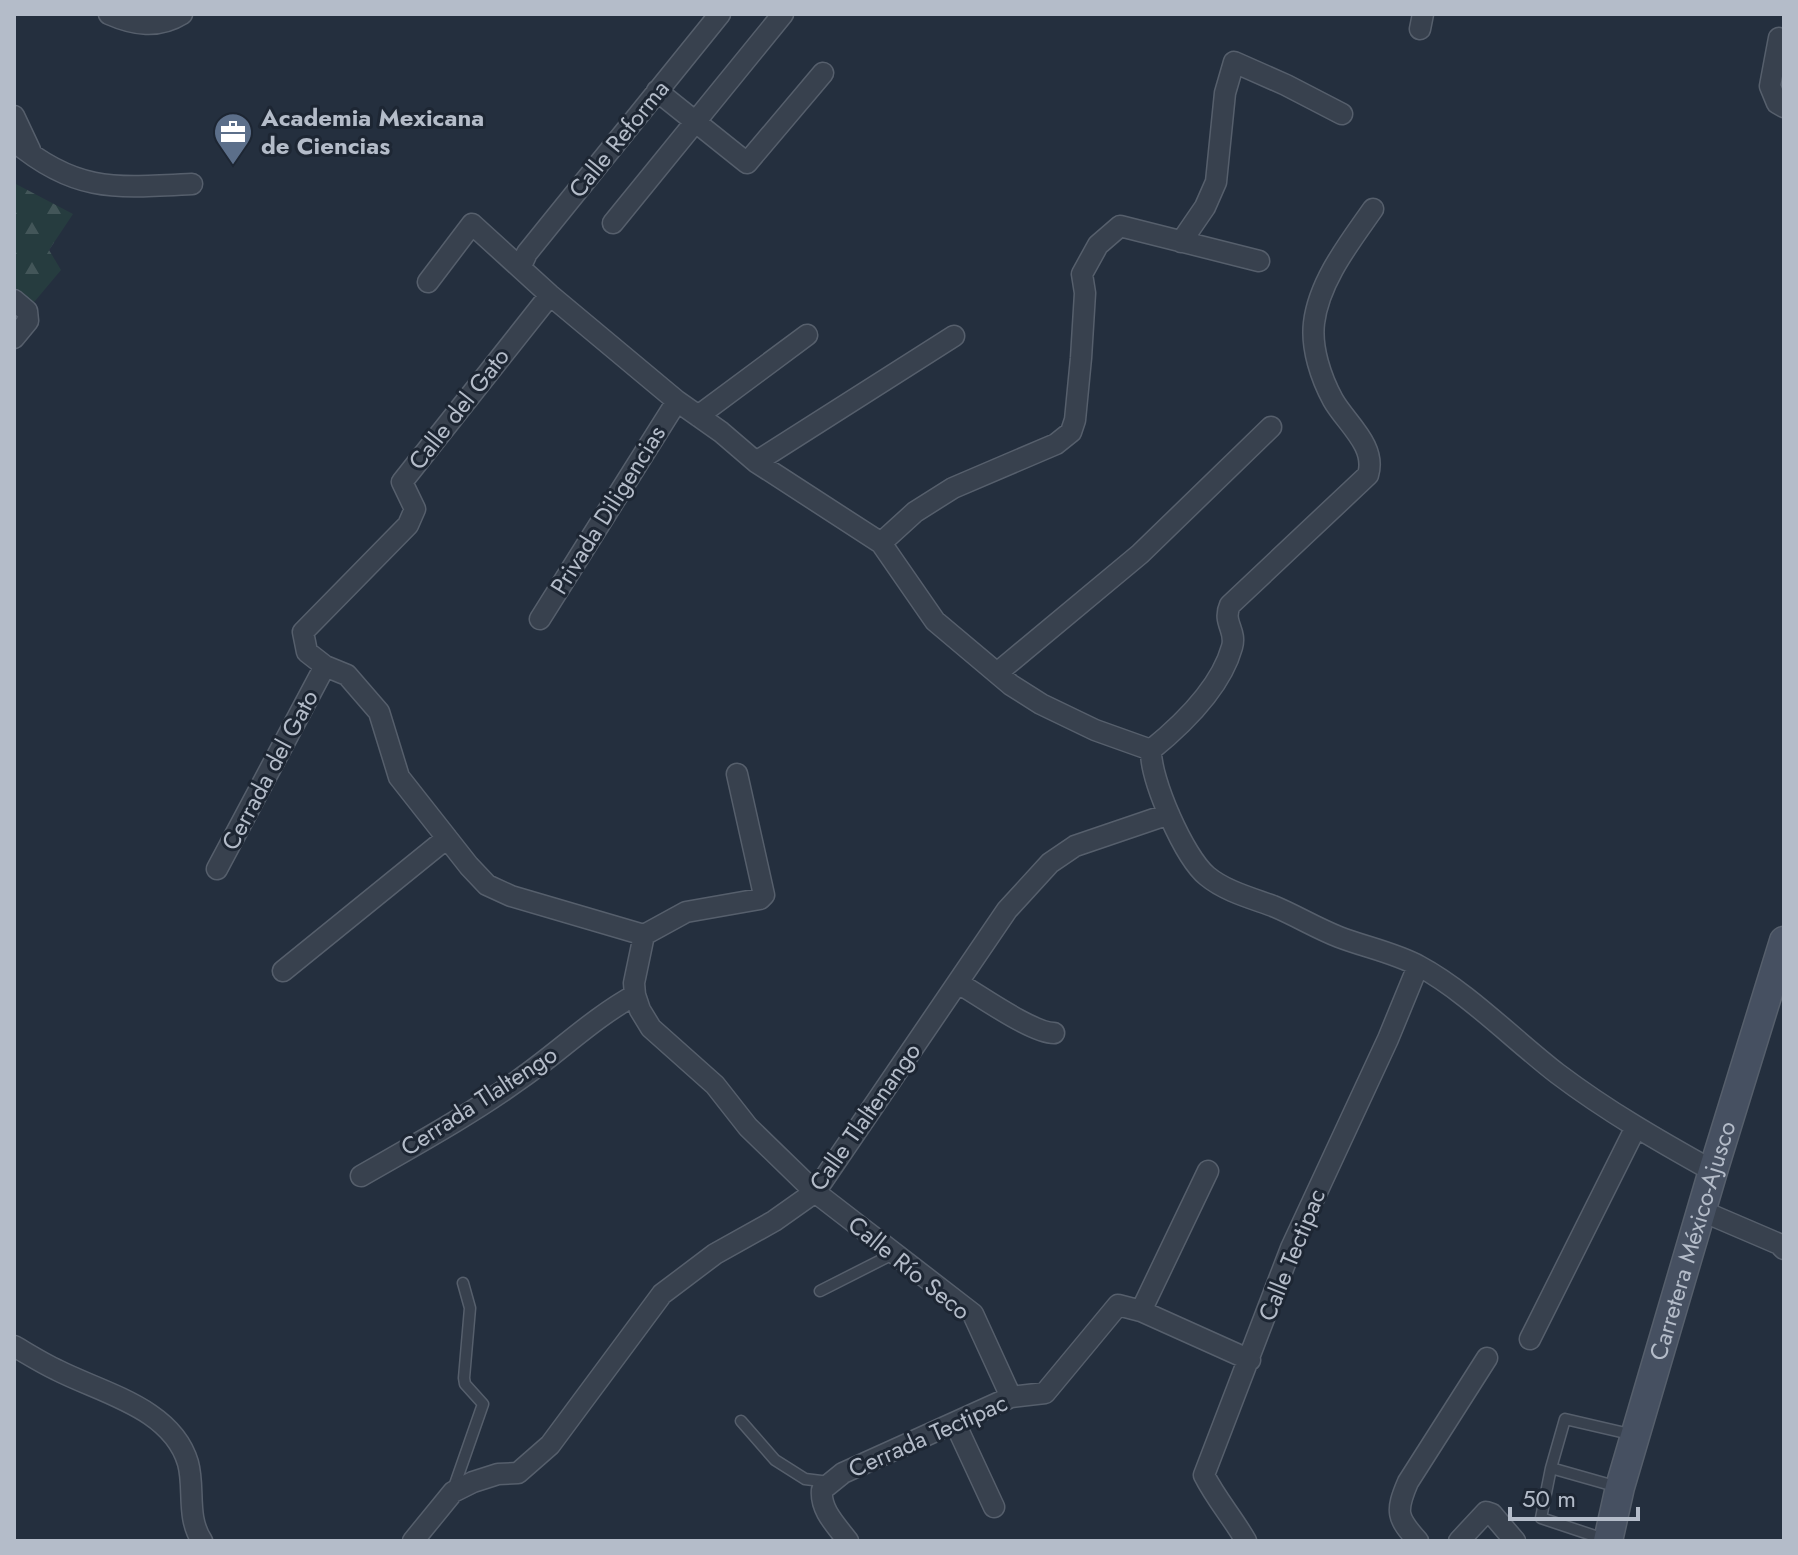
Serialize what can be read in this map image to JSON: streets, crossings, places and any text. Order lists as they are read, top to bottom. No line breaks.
{"streets":{"main road":["Carretera México-Ajusco"],"street":["Calle Reforma","Calle del Gato","Privada Diligencias","Cerrada del Gato","Cerrada Tlaltengo","Calle Tlaltenango","Calle Tectipac","Calle Río Seco","Cerrada Tectipac"]},"crossings":[["Calle del Gato","Cerrada del Gato"],["Cerrada Tlaltengo","Calle Río Seco"],["Calle Tlaltenango","Calle Río Seco"],["Calle Río Seco","Cerrada Tectipac"]],"places":{"office":["Academia Mexicana de Ciencias"]},"scale_bar":"50 m"}
